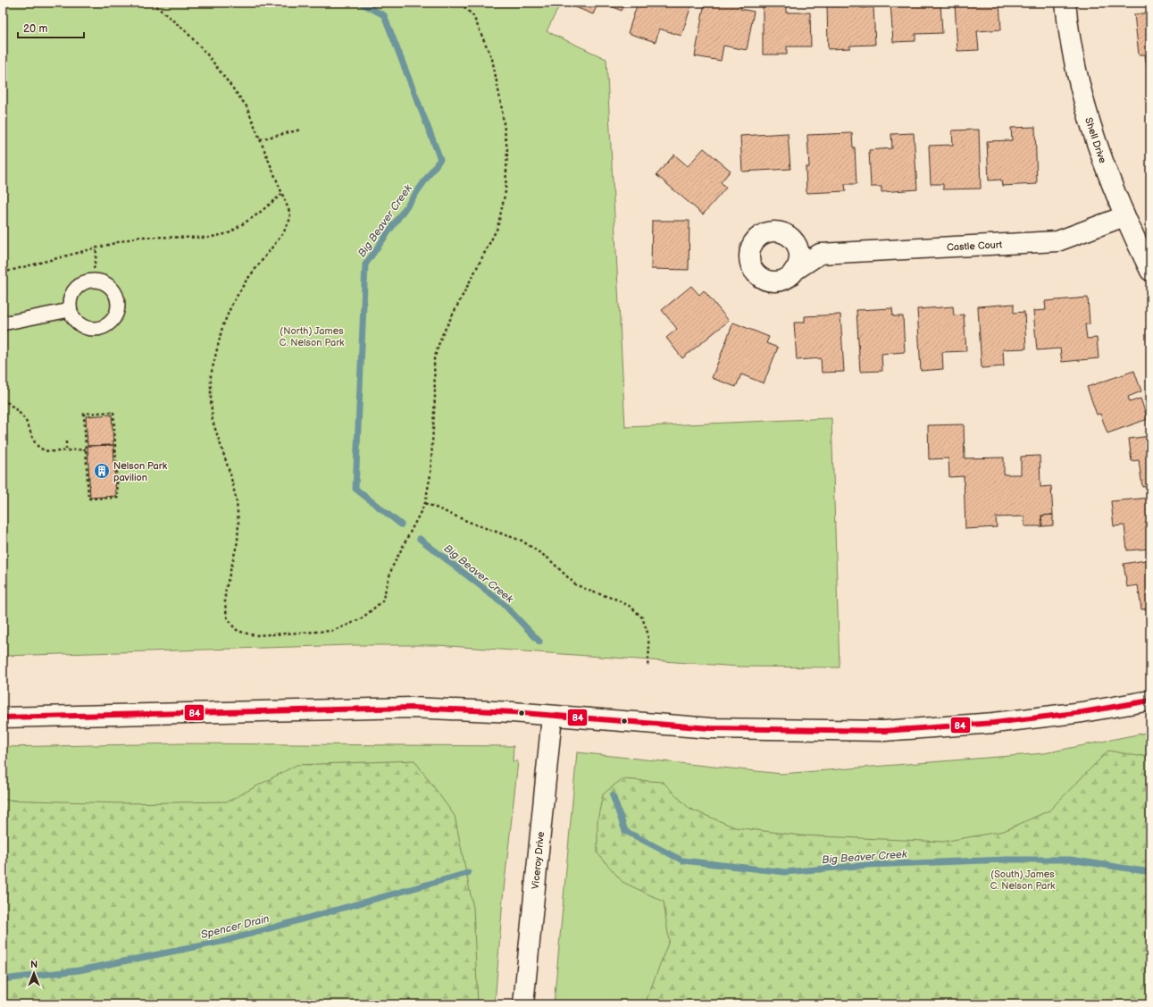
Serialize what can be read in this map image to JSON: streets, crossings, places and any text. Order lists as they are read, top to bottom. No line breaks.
{"streets":{"main road":["Shell Drive","Castle Court","Viceroy Drive"]},"crossings":[["Shell Drive","Castle Court"]],"water":["Big Beaver Creek","Spencer Drain"],"parks":["(North) James C. Nelson Park","(South) James C. Nelson Park"],"places":{"building":["Nelson Park pavilion"]},"lines":["transit line 84"],"scale_bar":"20 m","north":"top"}
